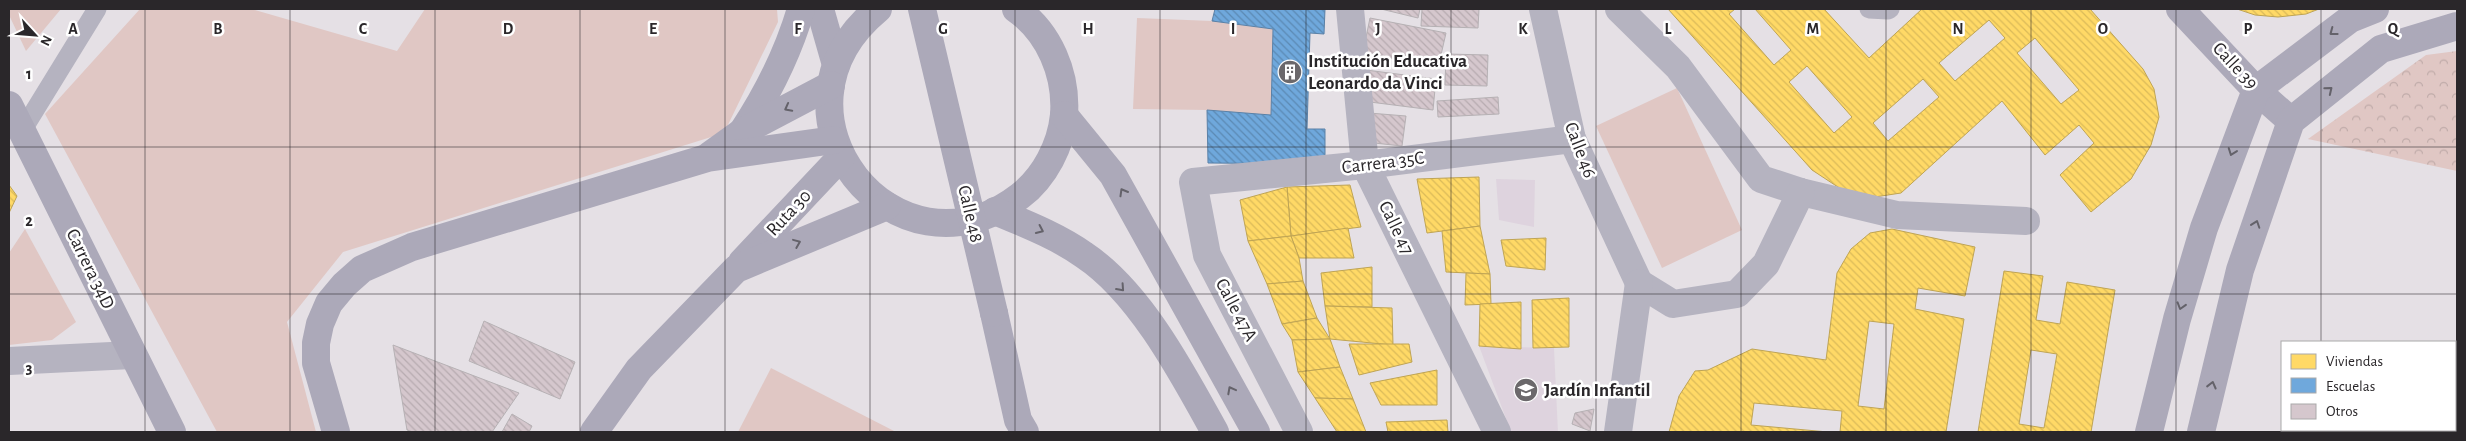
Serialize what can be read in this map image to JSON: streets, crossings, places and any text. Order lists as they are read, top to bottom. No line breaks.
{"streets":{"main road":["Calle 39","Ruta 30","Calle 48","Carrera 34D"],"street":["Calle 46","Carrera 35C","Calle 47","Calle 47A"]},"crossings":[["Calle 46","Carrera 35C"],["Carrera 35C","Calle 47"],["Carrera 35C","Calle 47A"]],"places":{"building":["Institución Educativa Leonardo da Vinci"],"school or university":["Jardín Infantil"]},"legend":["Viviendas","Escuelas","Otros"],"north":"bottom right","grid":{"columns":["A","B","C","D","E","F","G","H","I","J","K","L","M","N","O","P","Q"],"rows":["1","2","3"]}}
